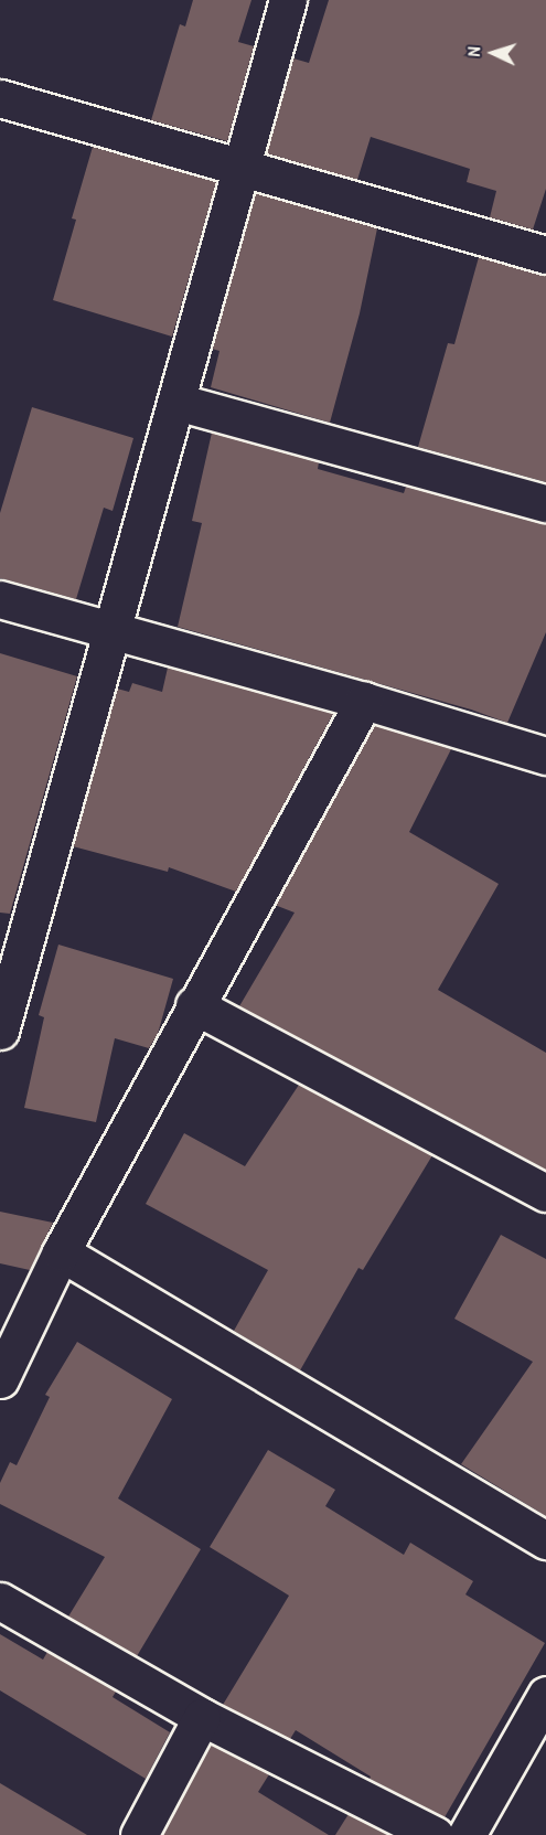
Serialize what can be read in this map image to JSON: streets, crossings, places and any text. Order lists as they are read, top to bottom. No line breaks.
{"north":"left"}
